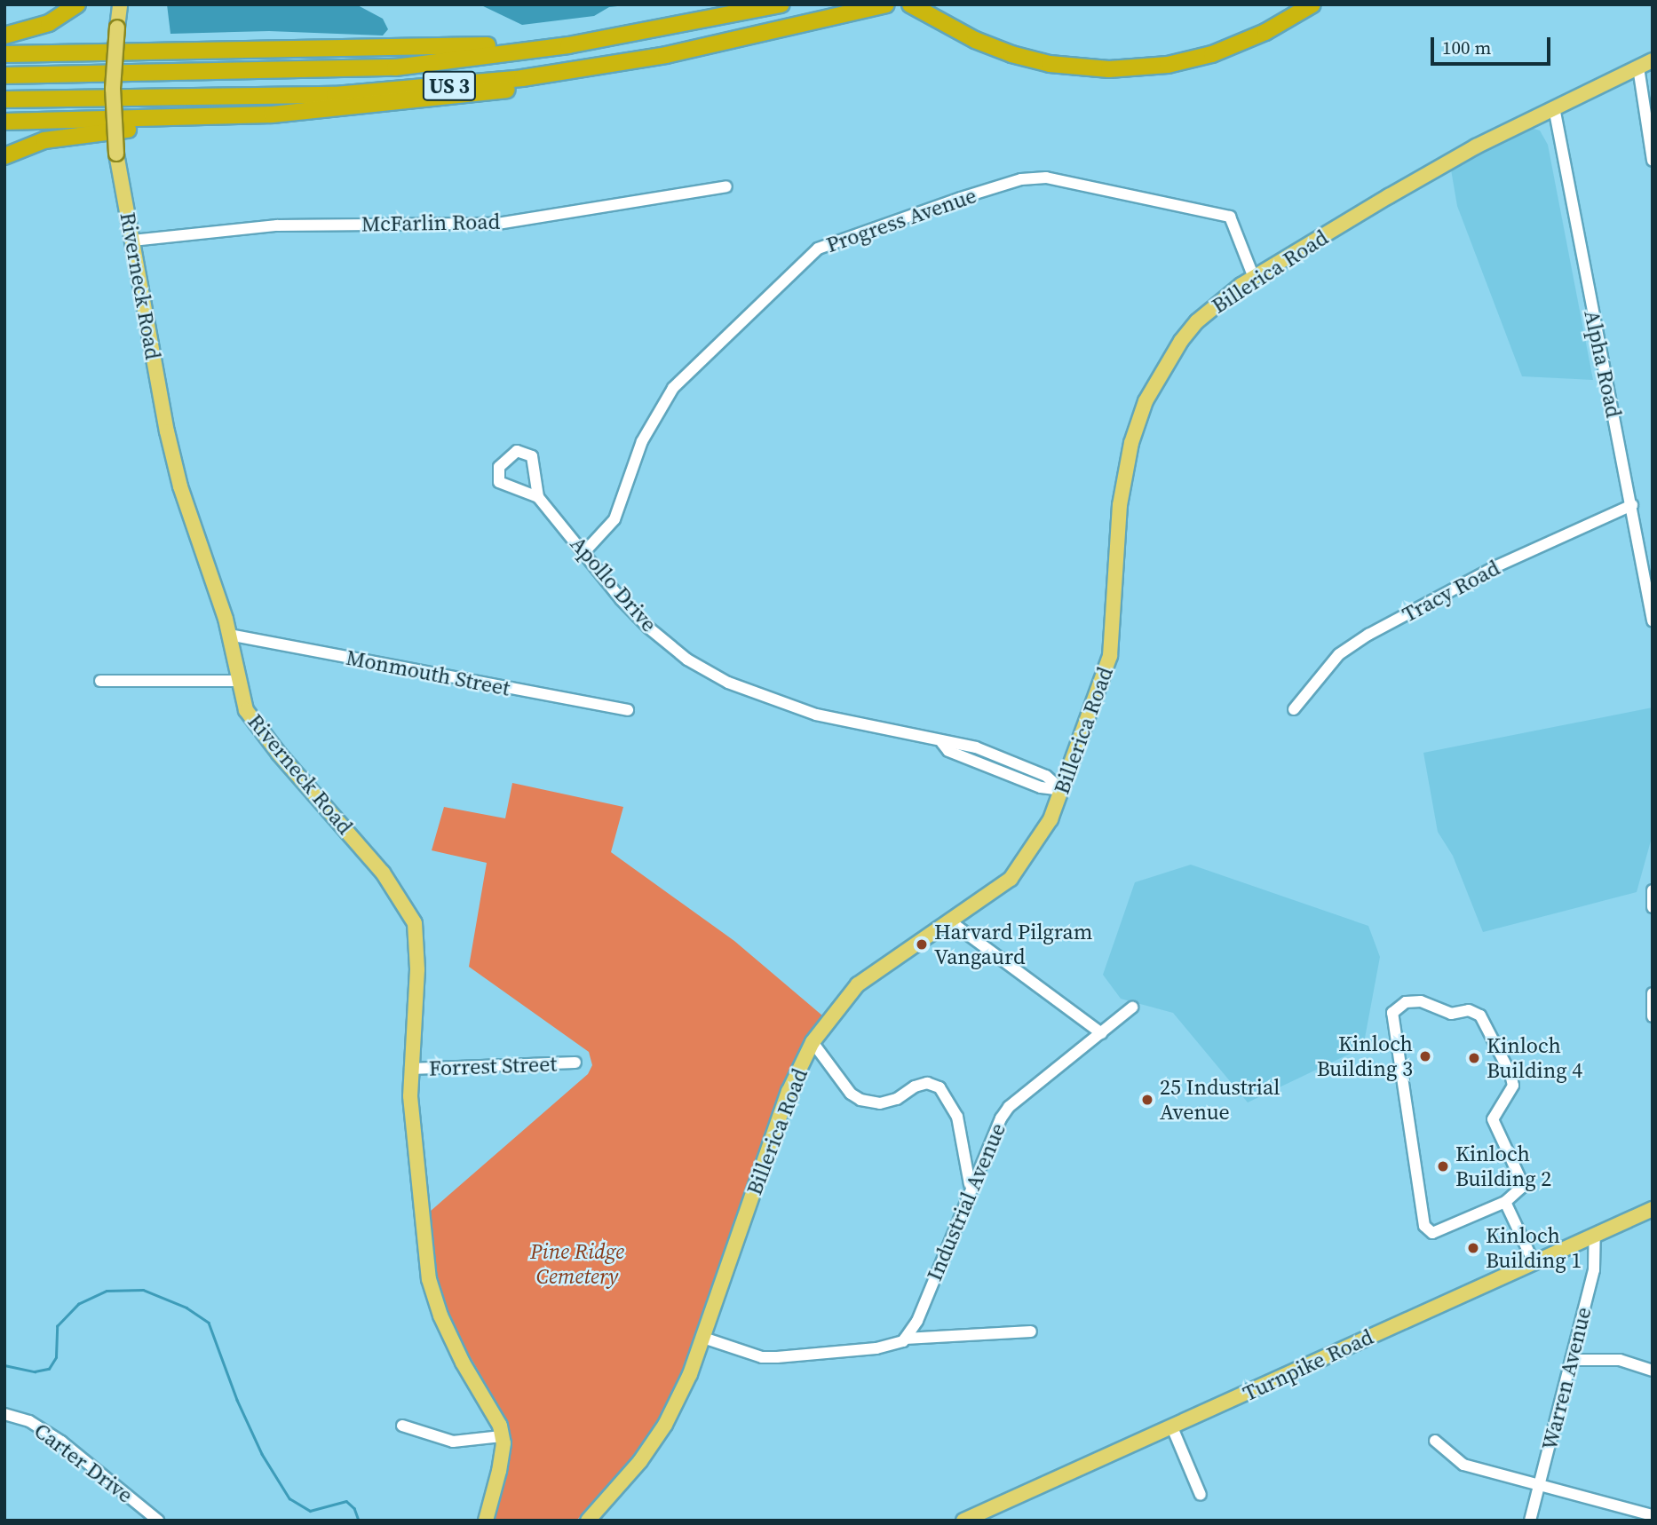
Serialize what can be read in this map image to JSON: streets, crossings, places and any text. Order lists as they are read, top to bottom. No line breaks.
{"streets":{"highway":["US 3"],"main road":["Billerica Road","Riverneck Road","Turnpike Road"],"street":["Progress Avenue","McFarlin Road","Alpha Road","Apollo Drive","Tracy Road","Monmouth Street","Forrest Street","Industrial Avenue","Warren Avenue","Carter Drive"]},"crossings":[["Progress Avenue","Billerica Road"],["Progress Avenue","Apollo Drive"],["McFarlin Road","Riverneck Road"],["Billerica Road","Alpha Road"],["Billerica Road","Apollo Drive"],["Riverneck Road","Monmouth Street"],["Riverneck Road","Forrest Street"],["Alpha Road","Tracy Road"],["Turnpike Road","Warren Avenue"]],"parks":["Pine Ridge Cemetery"],"places":["Harvard Pilgram Vangaurd","Kinloch Building 3","Kinloch Building 4","25 Industrial Avenue","Kinloch Building 2","Kinloch Building 1"],"scale_bar":"100 m"}
